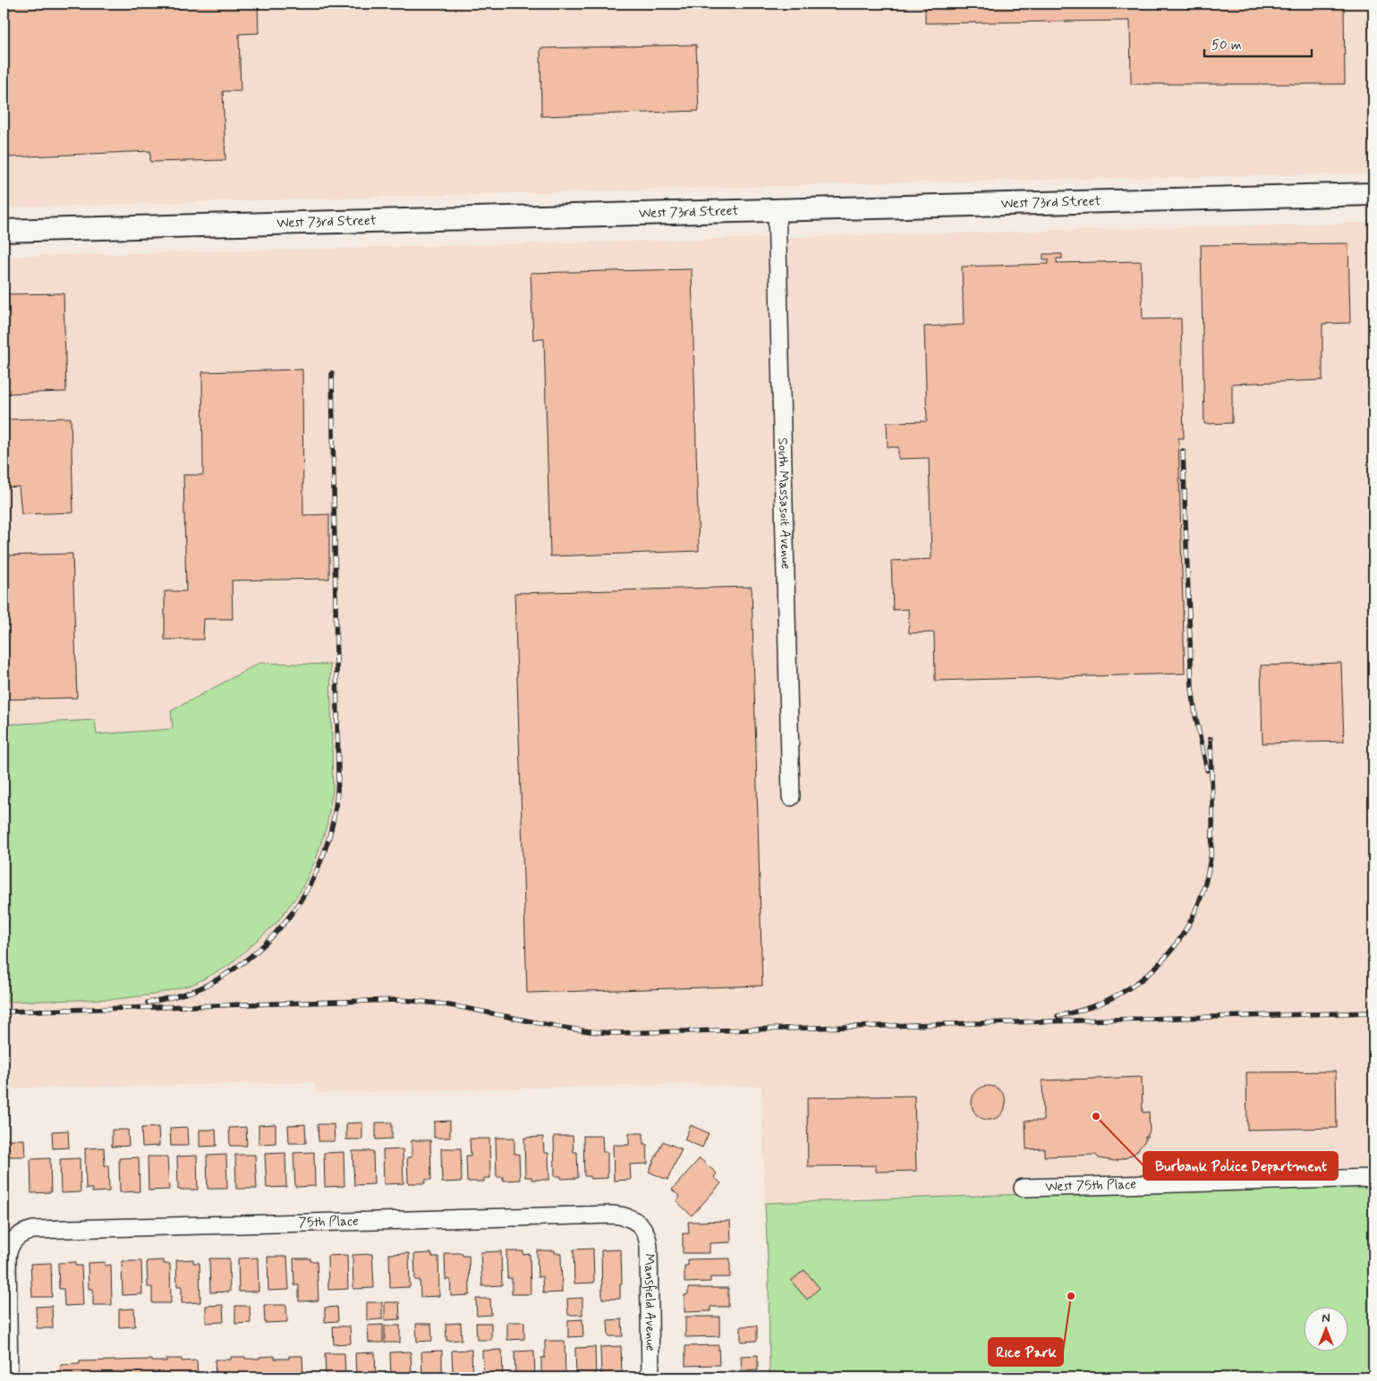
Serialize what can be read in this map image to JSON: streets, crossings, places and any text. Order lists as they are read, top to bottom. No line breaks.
{"streets":{"street":["West 73rd Street","South Massasoit Avenue","West 75th Place","75th Place","Mansfield Avenue"]},"crossings":[["West 73rd Street","South Massasoit Avenue"],["75th Place","Mansfield Avenue"]],"places":["Burbank Police Department","Rice Park"],"scale_bar":"50 m","north":"top"}
